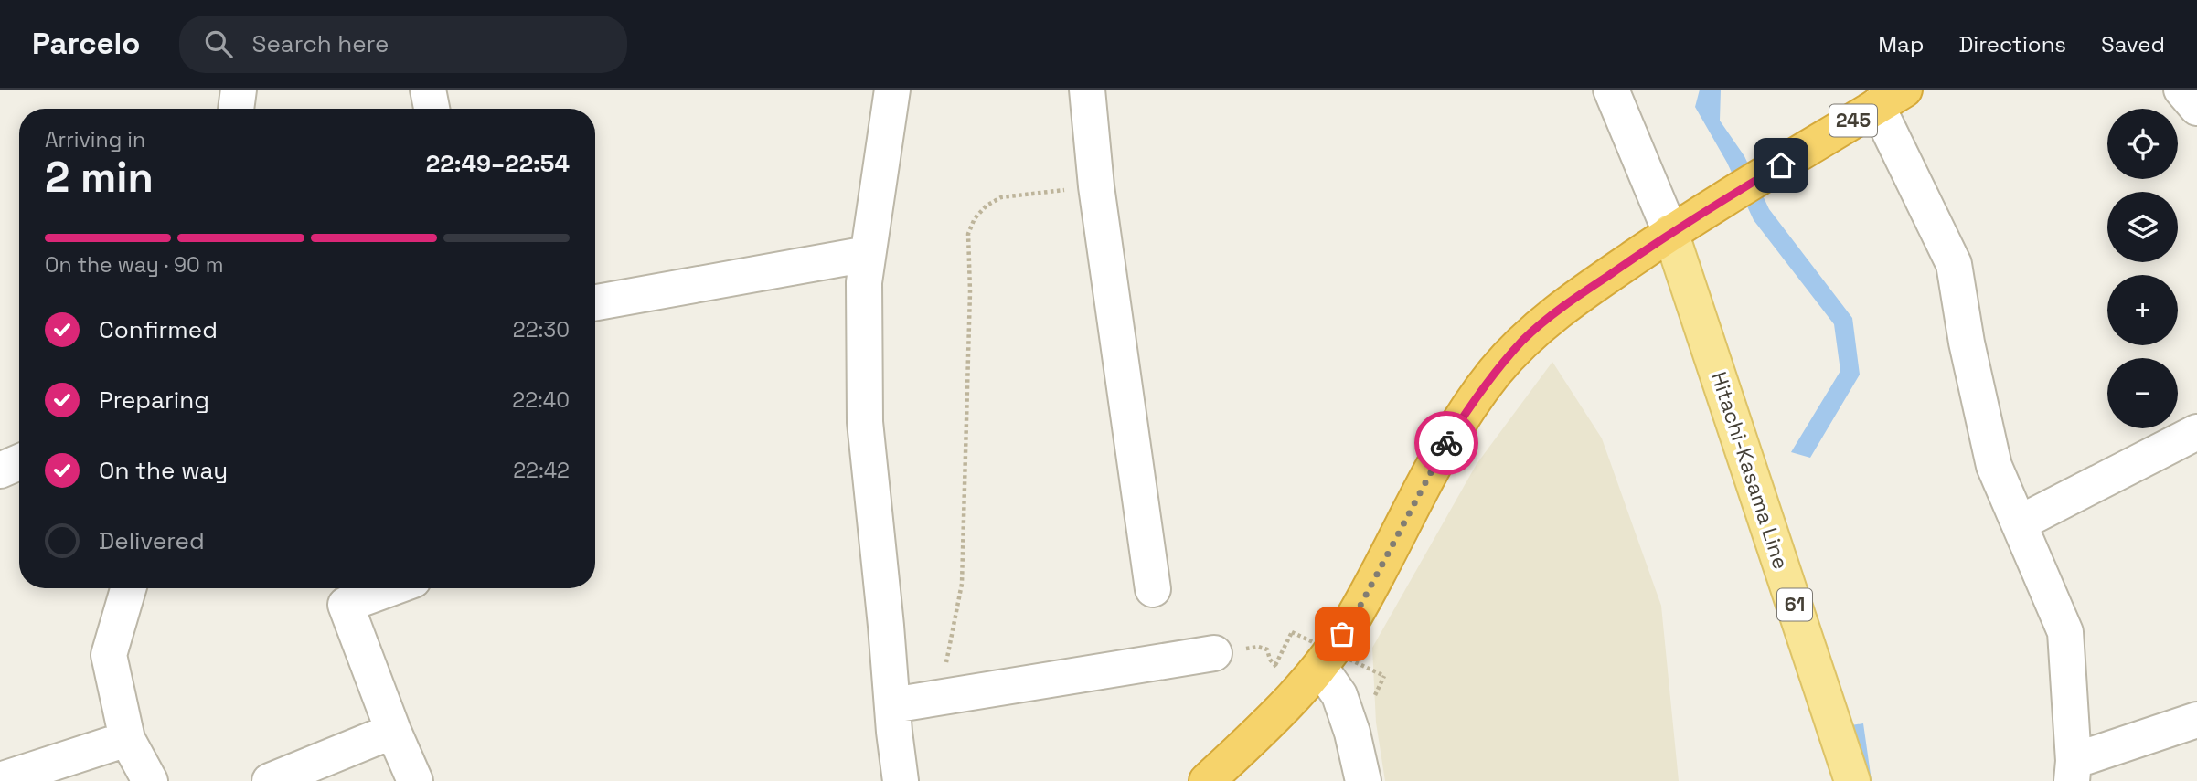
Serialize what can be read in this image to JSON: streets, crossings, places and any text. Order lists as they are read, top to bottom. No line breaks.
{"streets":{"highway":["245"],"main road":["Hitachi-Kasama Line","61"]},"crossings":[["245","Hitachi-Kasama Line"]],"page":{"header":"Parcelo","search":"Search here","nav":["Map","Directions","Saved"],"map_buttons":["+","−"],"heading":["2 min","Arriving in","22:49–22:54"],"bar":"On the way · 90 m","list":[["Confirmed","22:30"],["Preparing","22:40"],["On the way","22:42"],"Delivered"]}}
